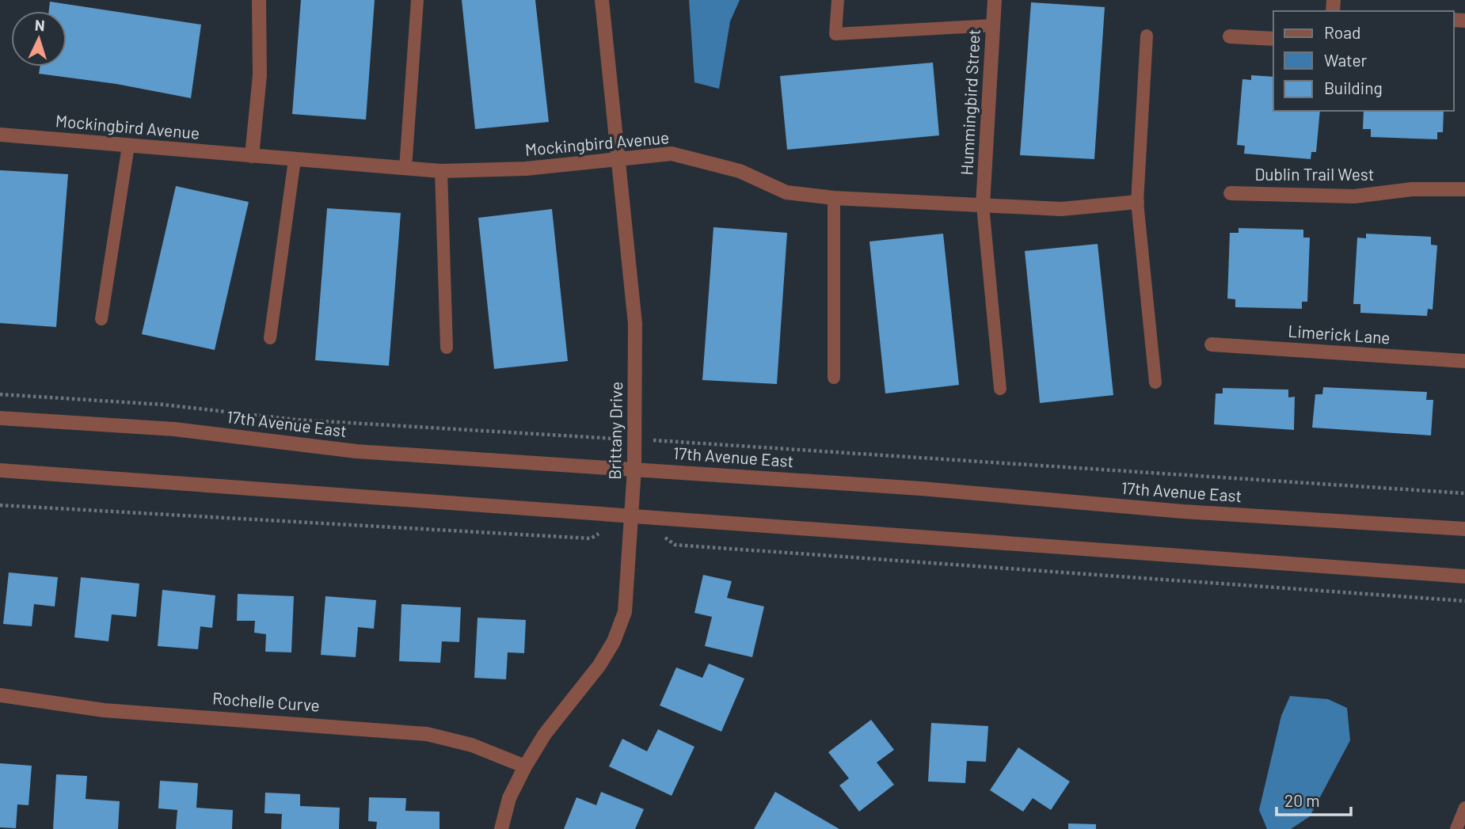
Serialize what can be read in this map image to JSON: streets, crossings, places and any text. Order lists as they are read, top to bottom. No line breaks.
{"streets":{"street":["Hummingbird Street","Mockingbird Avenue","Dublin Trail West","Limerick Lane","17th Avenue East","Brittany Drive","Rochelle Curve"]},"crossings":[["Hummingbird Street","Mockingbird Avenue"],["Mockingbird Avenue","Brittany Drive"],["17th Avenue East","Brittany Drive"],["Brittany Drive","Rochelle Curve"]],"legend":["Road","Water","Building"],"scale_bar":"20 m","north":"top"}
